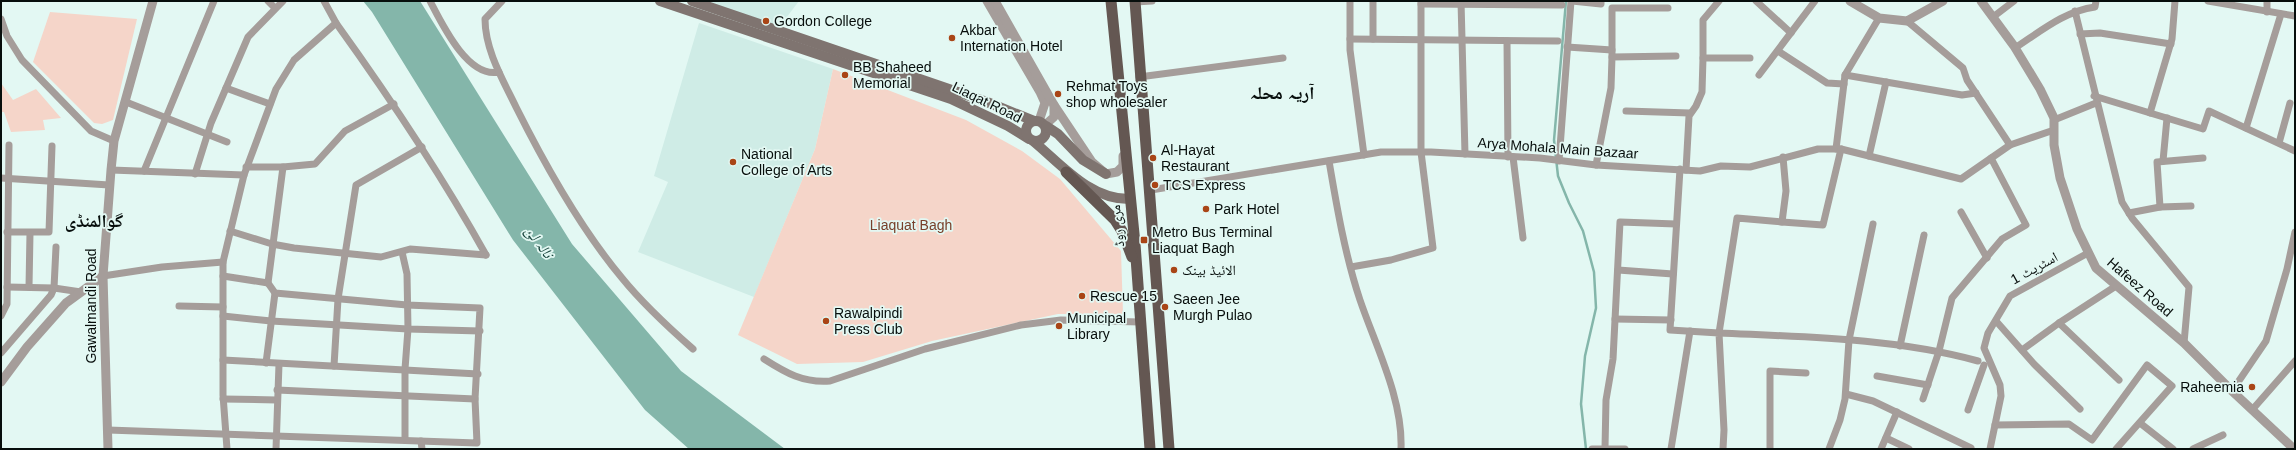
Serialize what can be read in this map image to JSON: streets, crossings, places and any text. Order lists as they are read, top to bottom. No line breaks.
{"streets":{"main road":["Liaqat Road","مری روڈ"],"street":["Arya Mohala Main Bazaar","اسٹریٹ 1","Hafeez Road","Gawalmandi Road"]},"crossings":[["Liaqat Road","مری روڈ"],["اسٹریٹ 1","Hafeez Road"]],"districts":["آریہ محلہ","گوالمنڈی"],"water":["نالہ لئ"],"parks":["Liaquat Bagh"],"places":{"other":["Gordon College","Akbar Internation Hotel","BB Shaheed Memorial","Rehmat Toys shop wholesaler","Al-Hayat Restaurant","National College of Arts","TCS Express","Park Hotel","الائیڈ بینک","Rescue 15","Saeen Jee Murgh Pulao","Rawalpindi Press Club","Municipal Library","Raheemia"],"transit":["Metro Bus Terminal Liaquat Bagh"]}}
